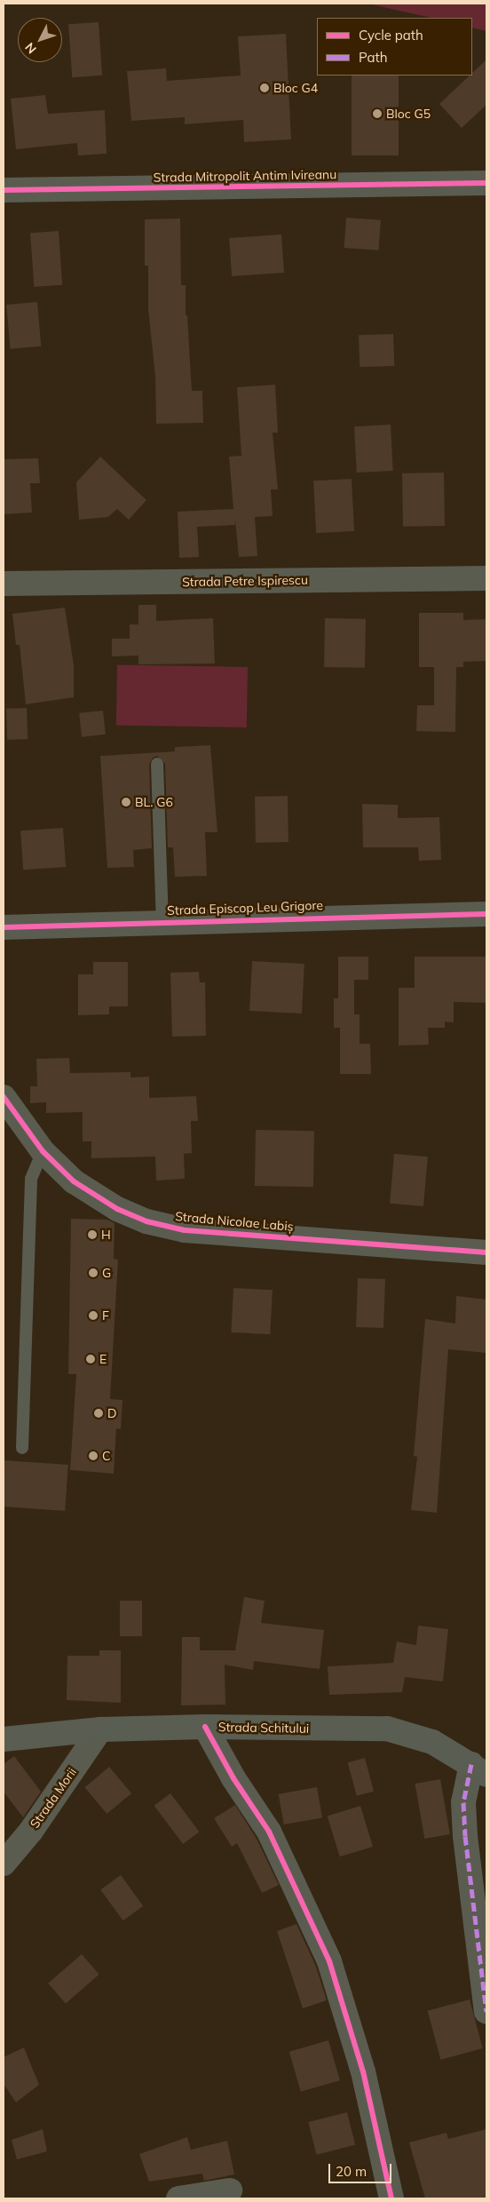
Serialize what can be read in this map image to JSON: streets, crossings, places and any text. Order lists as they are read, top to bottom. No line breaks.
{"streets":{"main road":["Strada Schitului"],"street":["Strada Mitropolit Antim Ivireanu","Strada Petre Ispirescu","Strada Episcop Leu Grigore","Strada Nicolae Labiș","Strada Morii"]},"crossings":[["Strada Schitului","Strada Morii"]],"places":["Bloc G4","Bloc G5","BL. G6","H","G","F","E","D","C"],"legend":["Cycle path","Path"],"scale_bar":"20 m","north":"bottom left"}
